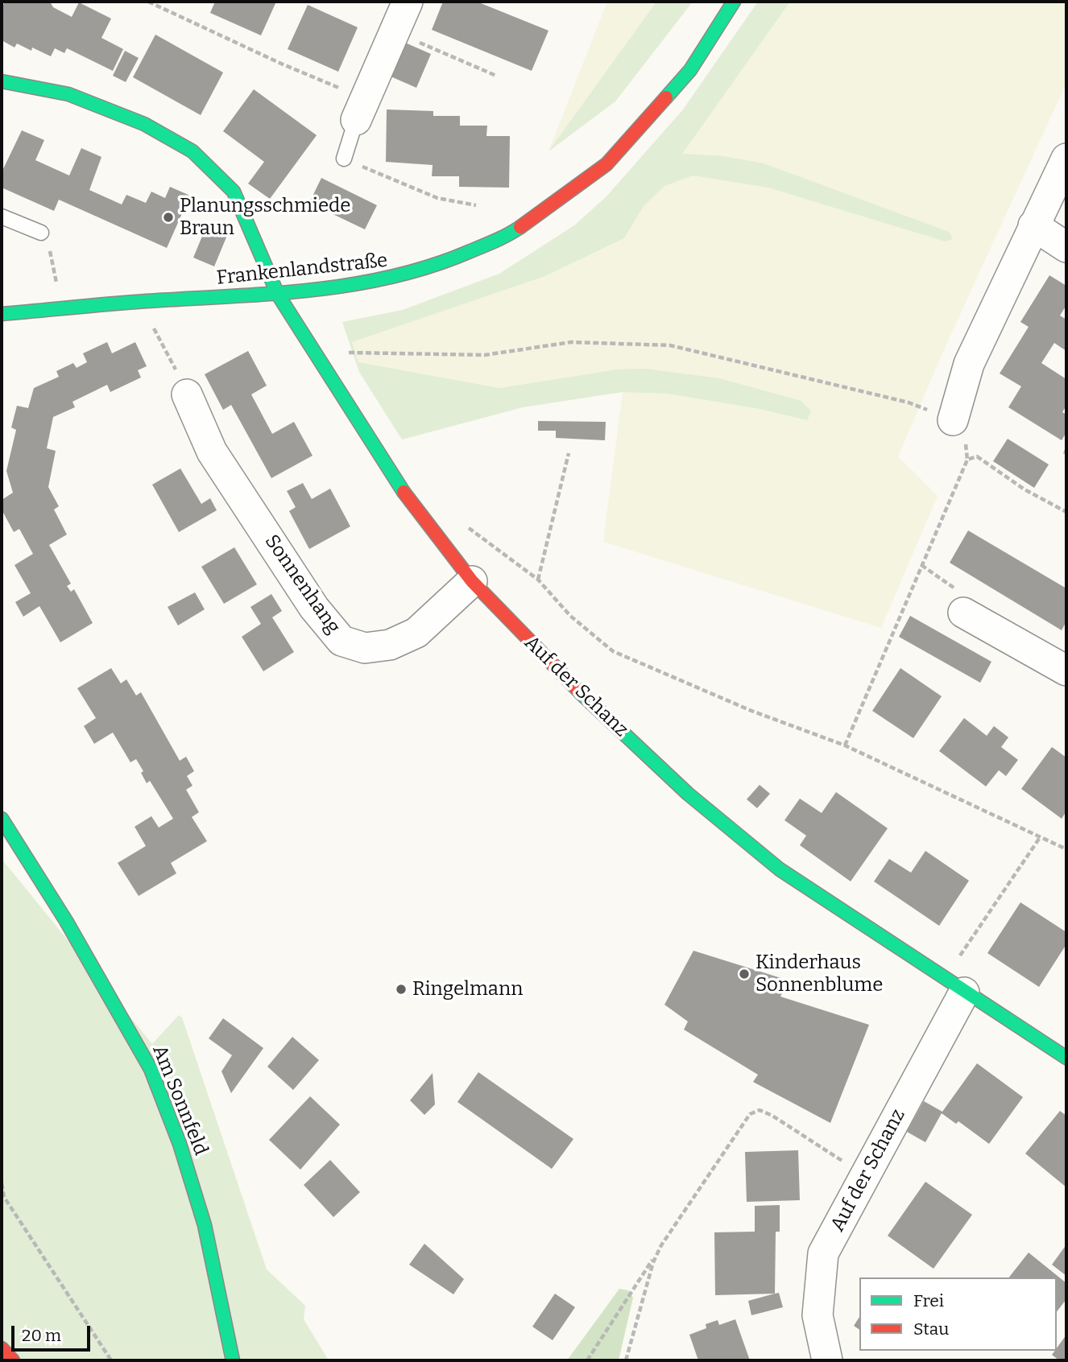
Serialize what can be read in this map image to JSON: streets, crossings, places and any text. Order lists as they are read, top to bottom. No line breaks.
{"streets":{"main road":["Frankenlandstraße","Auf der Schanz","Am Sonnfeld"],"street":["Sonnenhang"]},"crossings":[["Frankenlandstraße","Auf der Schanz"],["Sonnenhang","Auf der Schanz"]],"places":["Planungsschmiede Braun","Kinderhaus Sonnenblume","Ringelmann"],"legend":["Frei","Stau"],"scale_bar":"20 m"}
